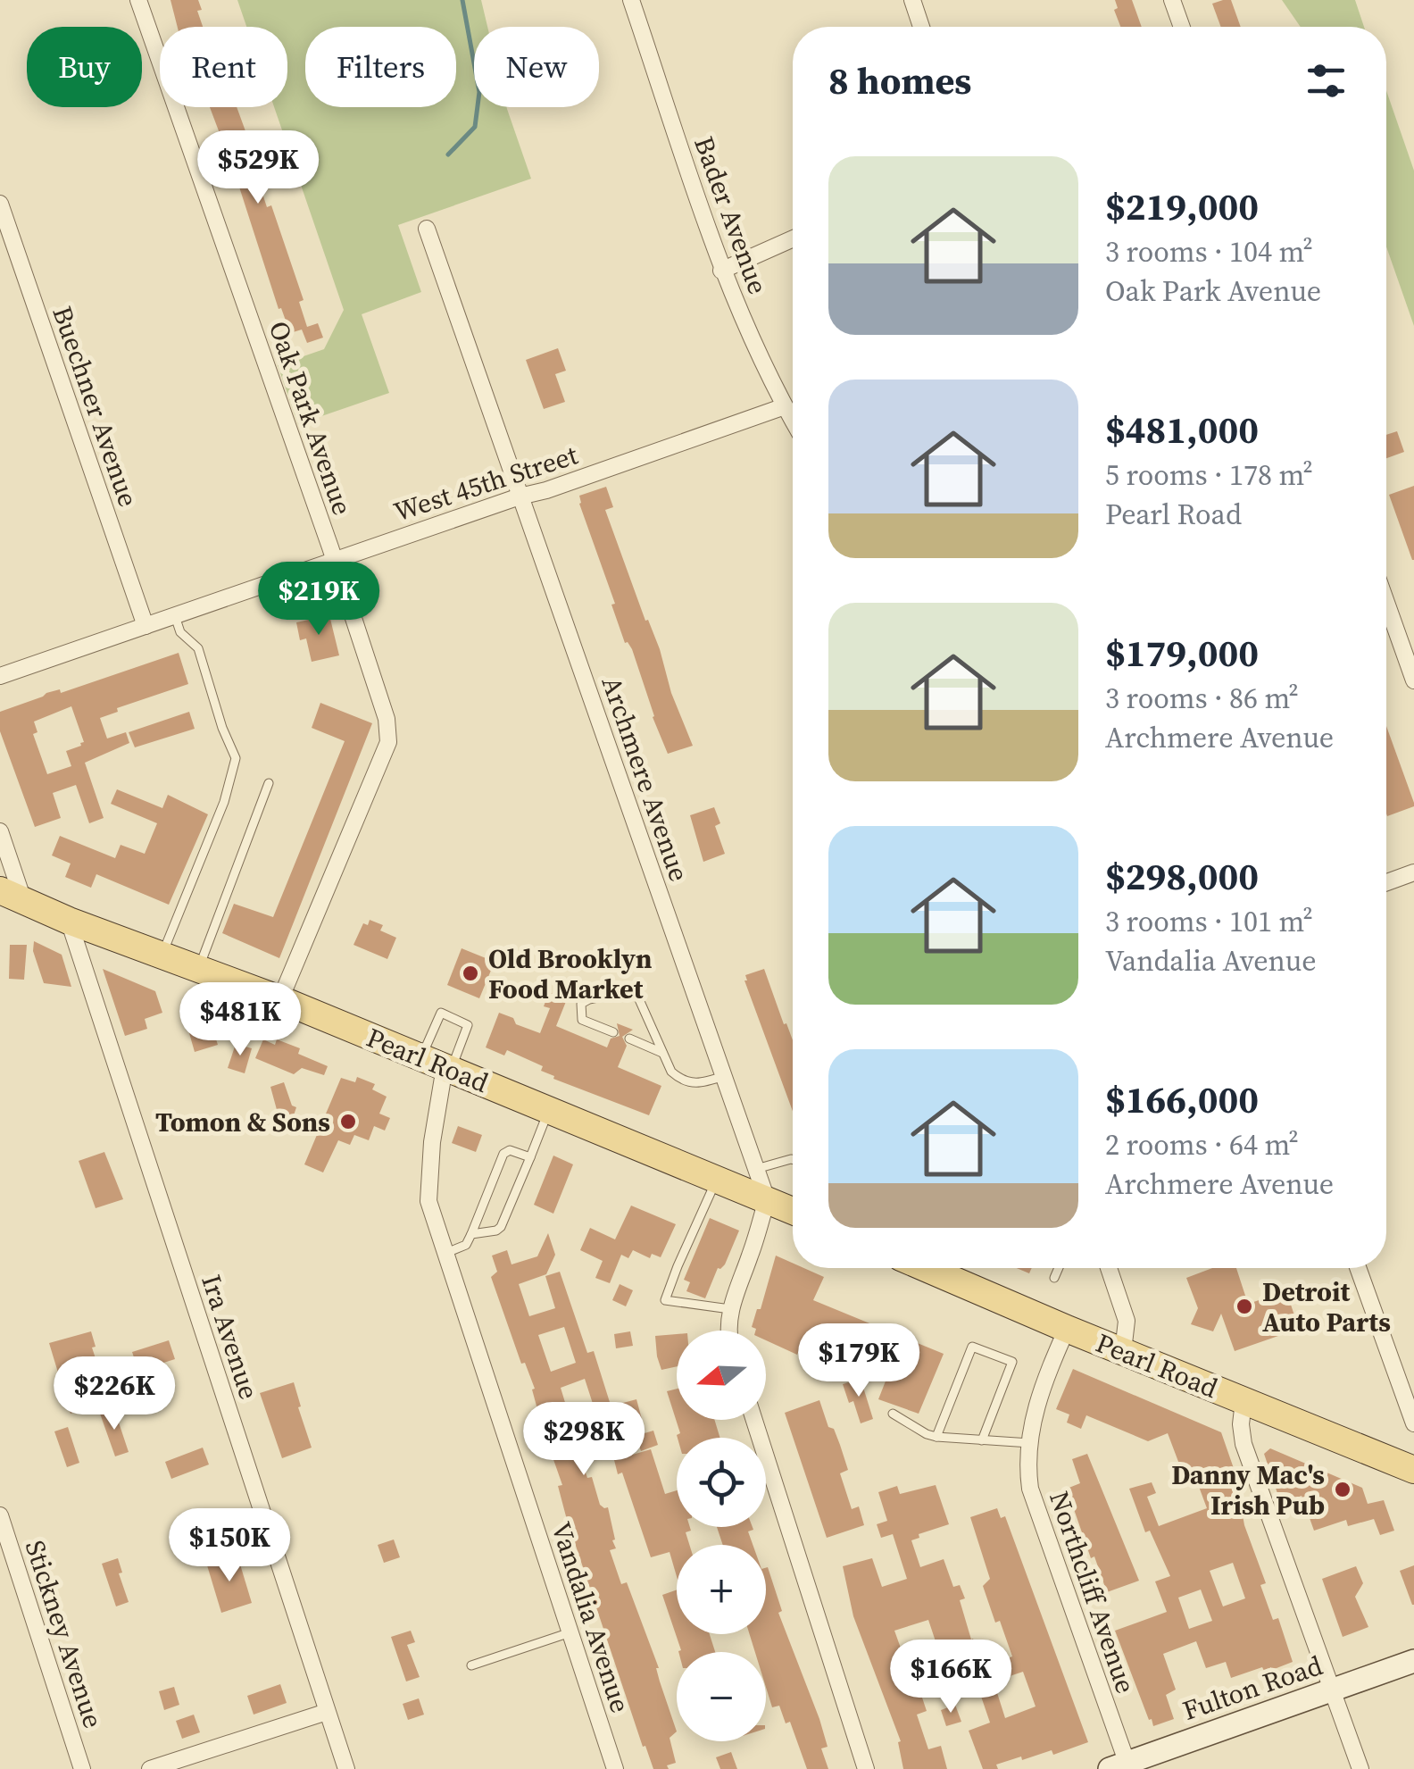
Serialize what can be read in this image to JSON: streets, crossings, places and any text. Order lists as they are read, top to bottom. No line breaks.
{"streets":{"main road":["Pearl Road","Fulton Road"],"street":["Bader Avenue","Buechner Avenue","Oak Park Avenue","West 45th Street","Archmere Avenue","Ira Avenue","Northcliff Avenue","Vandalia Avenue","Stickney Avenue"]},"crossings":[["Bader Avenue","West 45th Street"],["Buechner Avenue","West 45th Street"],["Oak Park Avenue","West 45th Street"],["Oak Park Avenue","Pearl Road"],["West 45th Street","Archmere Avenue"],["Archmere Avenue","Pearl Road"],["Pearl Road","Ira Avenue"],["Pearl Road","Northcliff Avenue"],["Pearl Road","Vandalia Avenue"],["Northcliff Avenue","Fulton Road"]],"places":["Old Brooklyn Food Market","Tomon & Sons","Detroit Auto Parts","Danny Mac's Irish Pub"],"north":"left","page":{"chip":["Buy","Rent","Filters","New"],"heading":"8 homes","price":["$529K","$219K","$481K","$179K","$226K","$298K","$150K","$166K"],"list":[{"name":"$219,000","note":"3 rooms · 104 m² · Oak Park Avenue"},{"name":"$481,000","note":"5 rooms · 178 m² · Pearl Road"},{"name":"$179,000","note":"3 rooms · 86 m² · Archmere Avenue"},{"name":"$298,000","note":"3 rooms · 101 m² · Vandalia Avenue"},{"name":"$166,000","note":"2 rooms · 64 m² · Archmere Avenue"}],"map_buttons":["+","−"]}}
